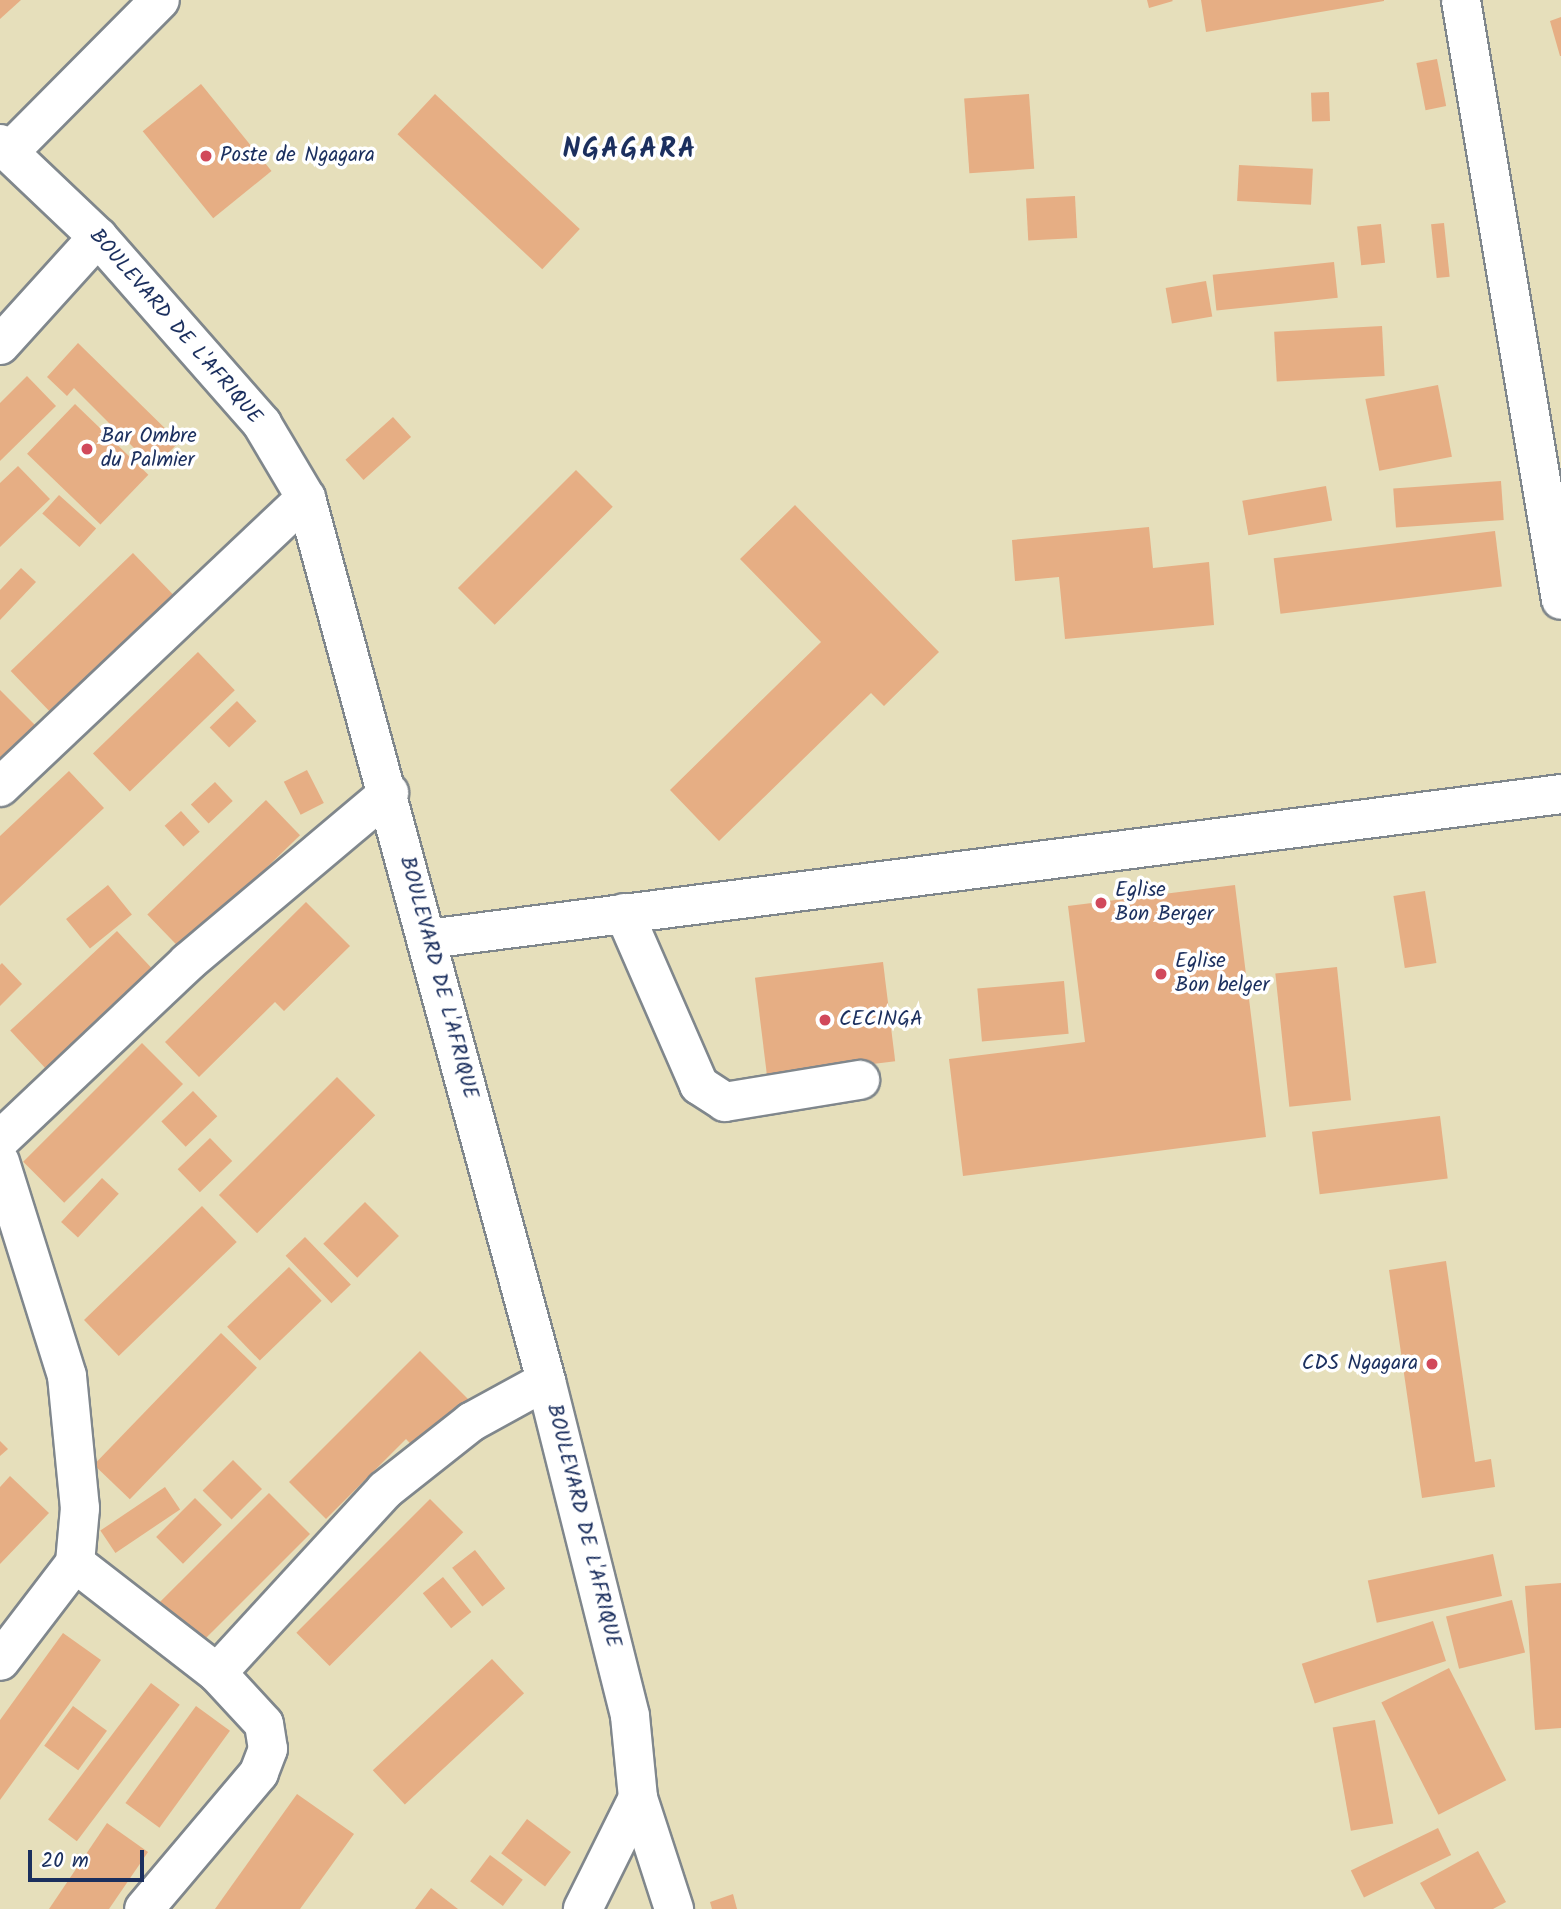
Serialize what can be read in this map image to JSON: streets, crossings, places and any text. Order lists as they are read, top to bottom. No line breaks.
{"streets":{"street":["BOULEVARD DE L'AFRIQUE"]},"districts":["NGAGARA"],"places":["Poste de Ngagara","Bar Ombre du Palmier","Eglise Bon Berger","Eglise Bon belger","CECINGA","CDS Ngagara"],"scale_bar":"20 m"}
